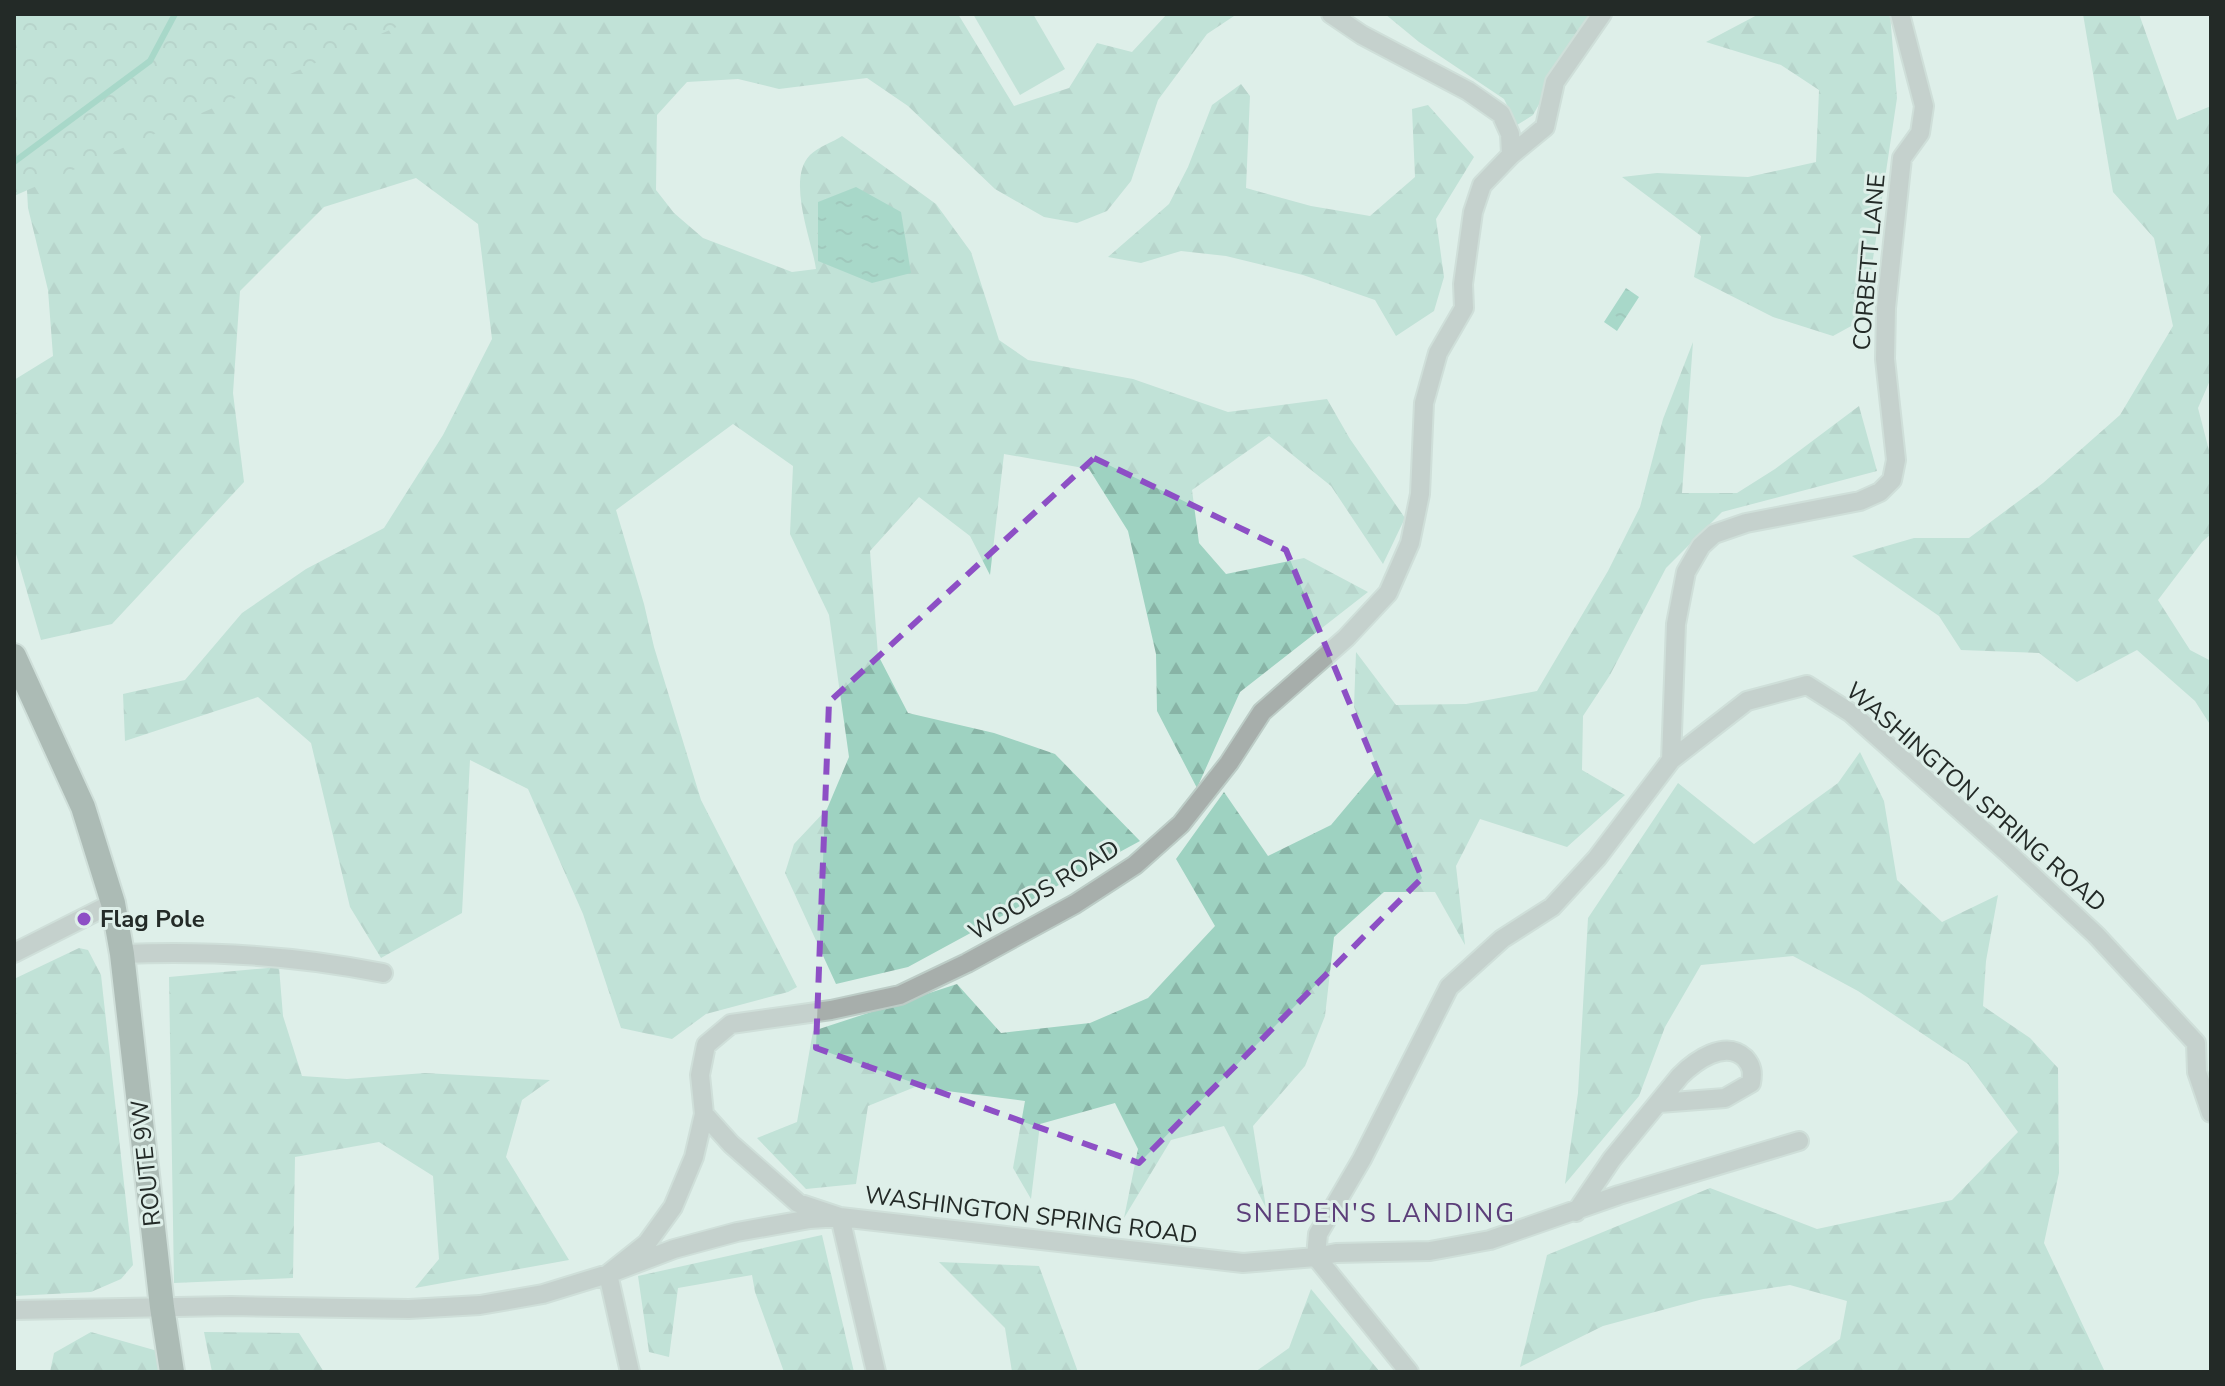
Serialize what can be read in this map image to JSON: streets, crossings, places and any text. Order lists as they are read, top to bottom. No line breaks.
{"streets":{"main road":["ROUTE 9W"],"street":["CORBETT LANE","WASHINGTON SPRING ROAD","WOODS ROAD"]},"crossings":[["CORBETT LANE","WASHINGTON SPRING ROAD"],["WASHINGTON SPRING ROAD","WOODS ROAD"],["WASHINGTON SPRING ROAD","ROUTE 9W"]],"districts":["SNEDEN'S LANDING"],"places":["Flag Pole"]}
